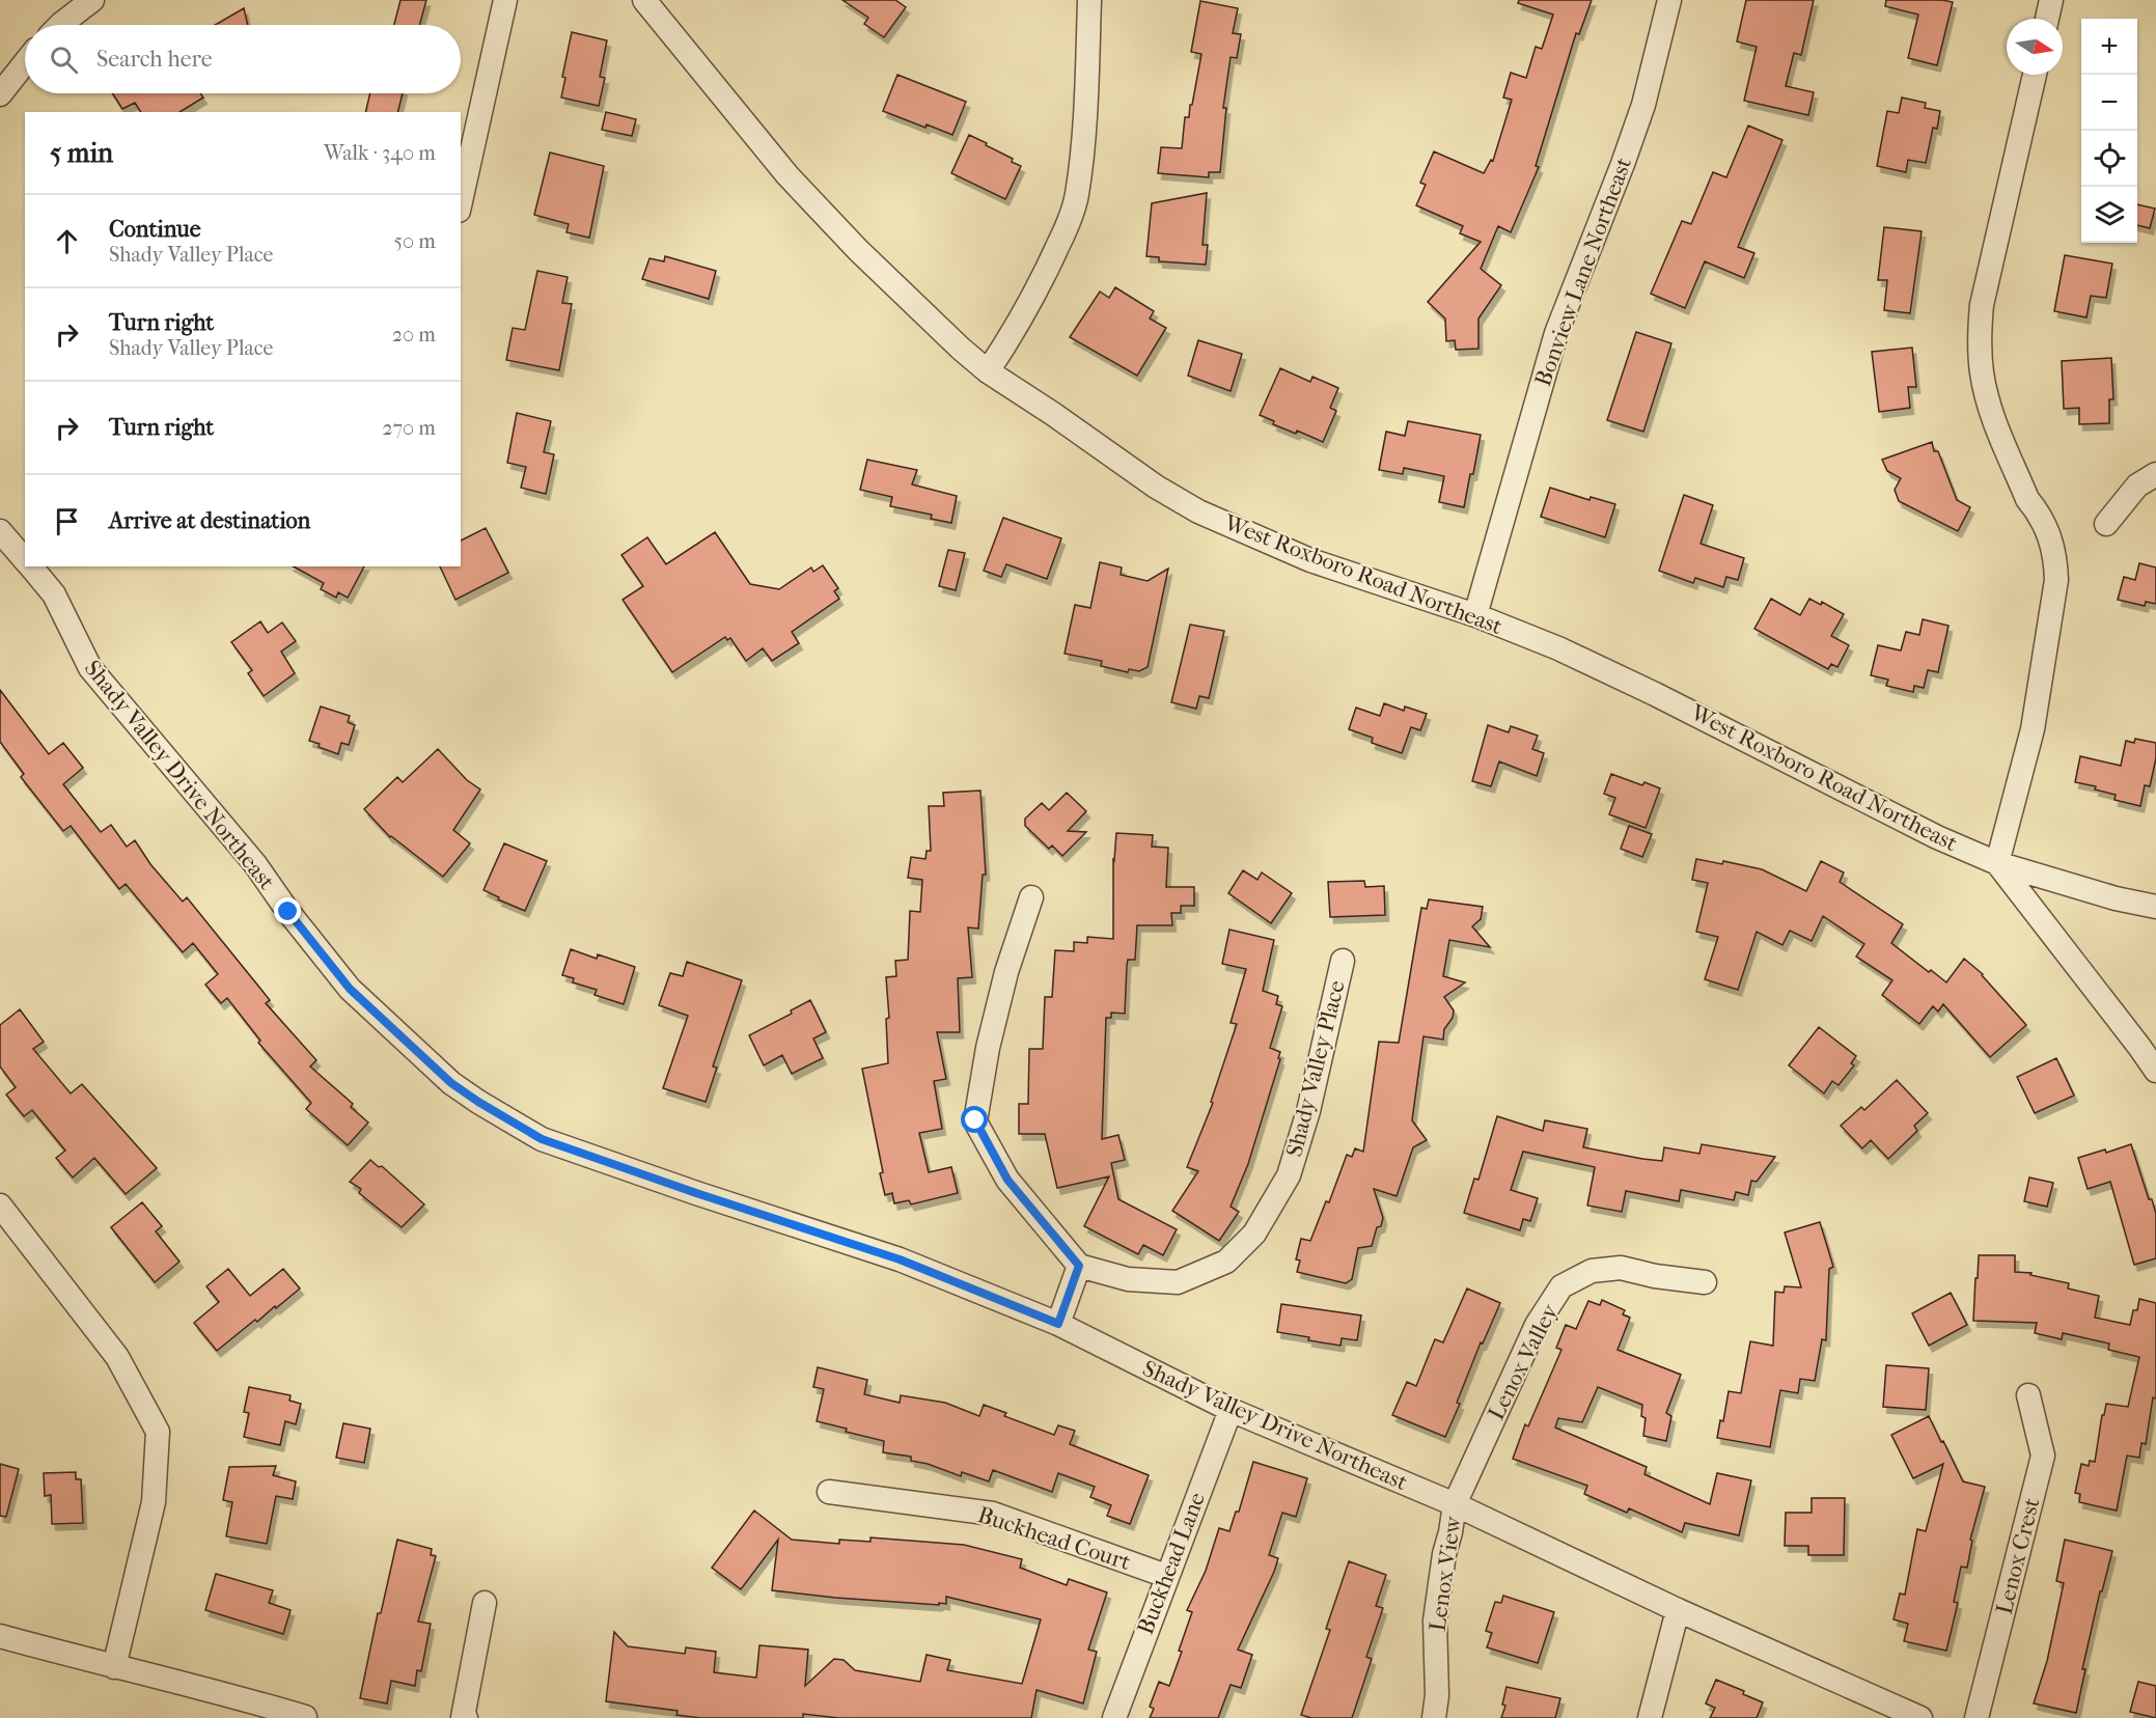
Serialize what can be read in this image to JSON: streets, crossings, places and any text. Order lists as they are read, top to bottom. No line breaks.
{"streets":{"street":["Bonview Lane Northeast","West Roxboro Road Northeast","Shady Valley Drive Northeast","Shady Valley Place","Lenox Valley","Buckhead Court","Lenox Crest","Buckhead Lane","Lenox View"]},"crossings":[["Bonview Lane Northeast","West Roxboro Road Northeast"],["Shady Valley Drive Northeast","Lenox Valley"],["Shady Valley Drive Northeast","Buckhead Lane"],["Shady Valley Drive Northeast","Lenox View"],["Lenox Valley","Lenox View"],["Buckhead Court","Buckhead Lane"]],"north":"right","page":{"map_buttons":["+","−"],"search":"Search here","heading":["5 min","Walk · 340 m"],"list":[["Continue","Shady Valley Place","50 m"],["Turn right","Shady Valley Place","20 m"],["Turn right","270 m"],"Arrive at destination"]}}
